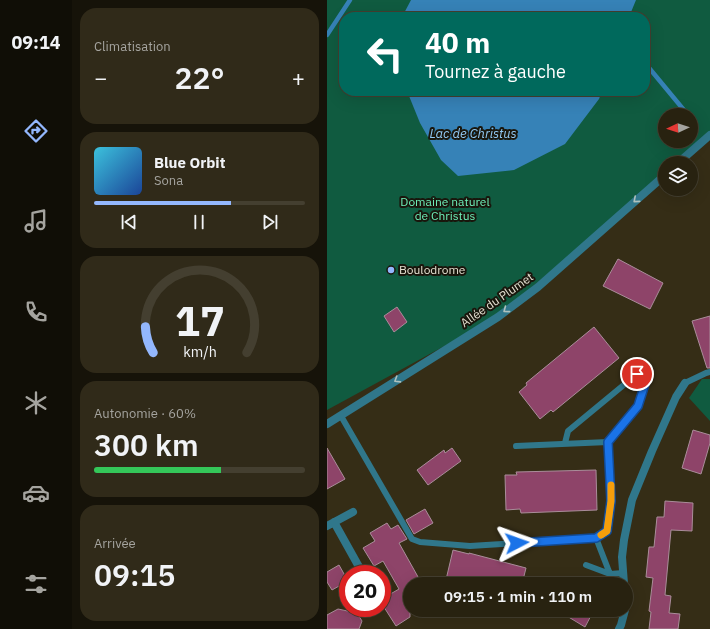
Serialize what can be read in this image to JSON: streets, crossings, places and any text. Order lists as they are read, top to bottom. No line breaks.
{"streets":{"street":["Allée du Plumet"]},"one_way":["Allée du Plumet"],"water":["Lac de Christus"],"parks":["Domaine naturel de Christus"],"places":["Boulodrome"],"north":"left","page":{"tabs":"09:14","tile":["Climatisation",["Autonomie · 60%","300 km"],["Arrivée","09:15"]],"turn":["40 m","Tournez à gauche"],"heat":["−","22°","+"],"song":["Blue Orbit","Sona"],"limit":"20","trip":"09:15 · 1 min · 110 m","gauge":["17","km/h"]}}
